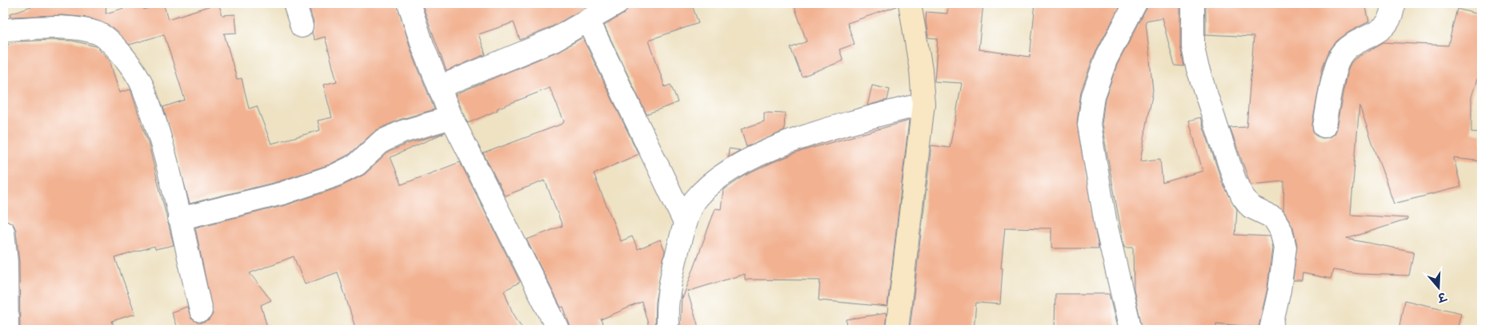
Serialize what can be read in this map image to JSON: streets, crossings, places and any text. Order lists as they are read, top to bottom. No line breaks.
{"north":"bottom"}
